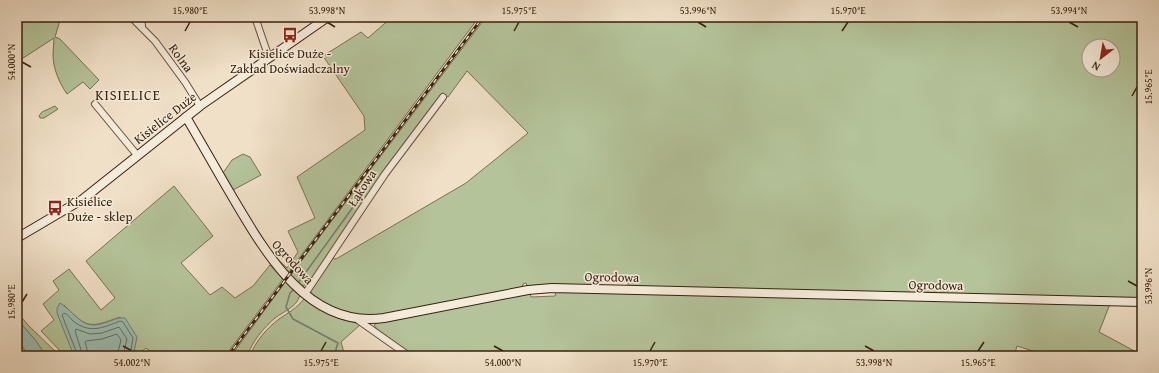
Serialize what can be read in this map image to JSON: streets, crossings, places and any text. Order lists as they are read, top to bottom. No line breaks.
{"streets":{"street":["Rolna","Kisielice Duże","Łąkowa","Ogrodowa"]},"crossings":[["Rolna","Kisielice Duże"],["Kisielice Duże","Ogrodowa"],["Łąkowa","Ogrodowa"]],"districts":["KISIELICE"],"places":{"bus stop":["Kisielice Duże - Zakład Doświadczalny","Kisielice Duże - sklep"]},"north":"bottom left","coordinates":["15.980°E","53.998°N","15.975°E","53.996°N","15.970°E","53.994°N","54.000°N","15.965°E","54.002°N"]}
